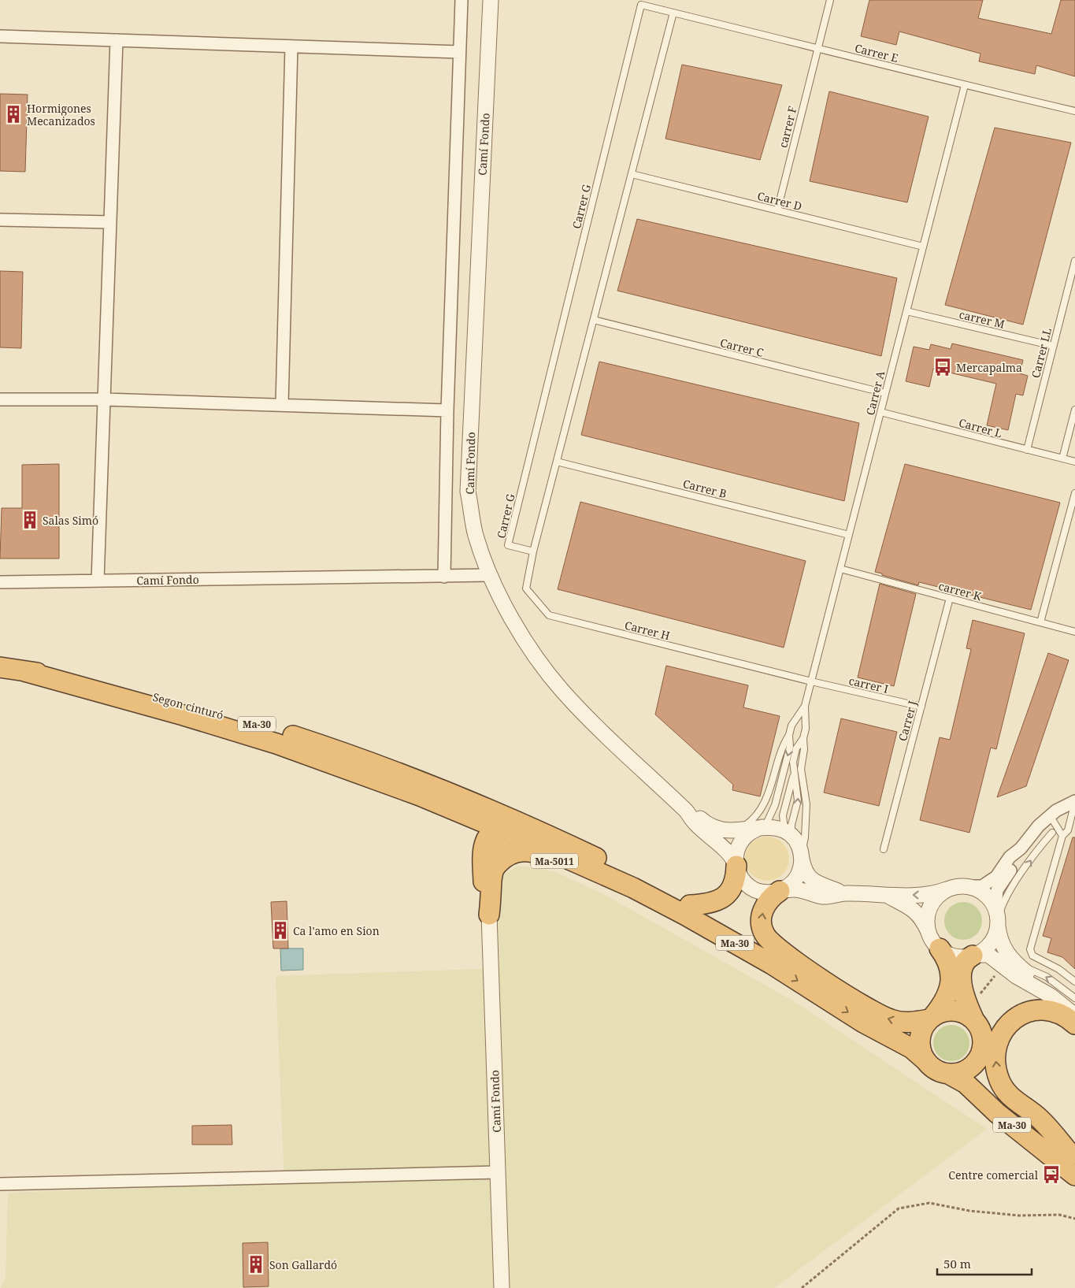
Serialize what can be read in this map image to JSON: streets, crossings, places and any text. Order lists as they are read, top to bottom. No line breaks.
{"streets":{"highway":["Segon cinturó","Ma-30","Ma-5011"],"street":["Camí Fondo"],"lane":["Carrer E","carrer F","Carrer D","Carrer G","carrer M","Carrer C","Carrer LL","Carrer A","Carrer L","Carrer B","carrer K","Carrer H","carrer I","Carrer J"]},"crossings":[["Carrer E","carrer F"],["Carrer E","Carrer G"],["Carrer E","Carrer A"],["carrer F","Carrer D"],["Carrer D","Carrer A"],["Carrer G","Carrer H"],["carrer M","Carrer LL"],["carrer M","Carrer A"],["Carrer C","Carrer A"],["Carrer LL","Carrer L"],["Carrer A","Carrer L"],["Carrer A","Carrer B"],["Carrer A","carrer K"],["Carrer A","Carrer H"],["Carrer A","carrer I"],["carrer K","Carrer J"],["Carrer H","carrer I"],["carrer I","Carrer J"],["Segon cinturó","Ma-30"],["Segon cinturó","Ma-5011"],["Ma-30","Ma-5011"]],"places":{"building":["Hormigones Mecanizados","Salas Simó","Ca l'amo en Sion","Son Gallardó"],"bus stop":["Mercapalma","Centre comercial"]},"scale_bar":"50 m"}
